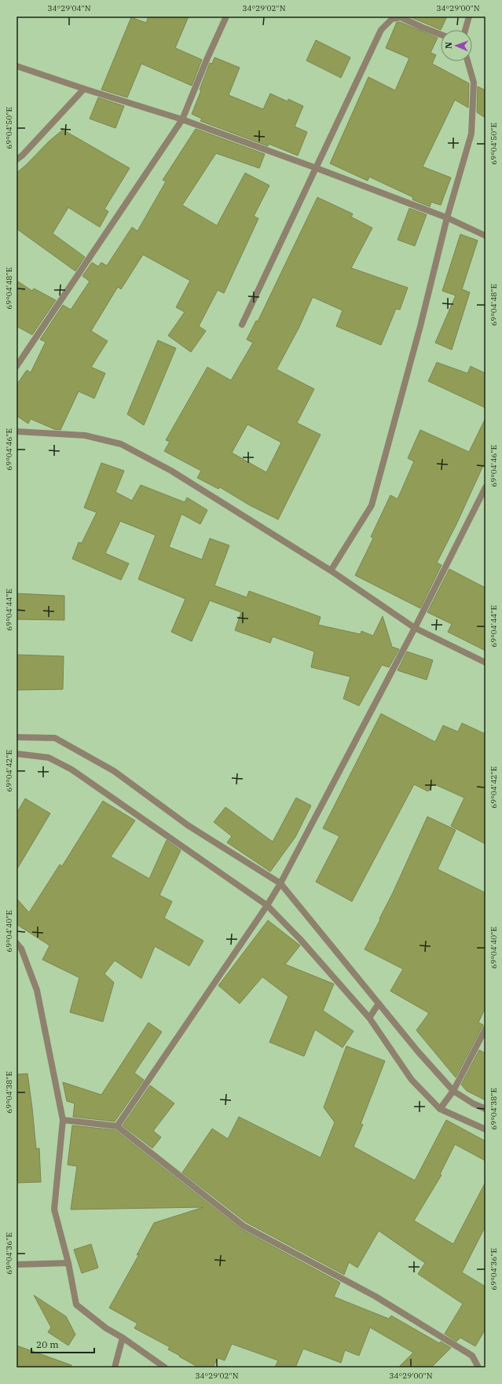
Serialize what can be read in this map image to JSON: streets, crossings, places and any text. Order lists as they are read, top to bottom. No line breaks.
{"scale_bar":"20 m","north":"left","coordinates":["34°29'04\"N","34°29'02\"N","34°29'00\"N","69°04'50\"E","69°04'48\"E","69°04'46\"E","69°04'44\"E","69°04'42\"E","69°04'40\"E","69°04'38\"E","69°04'36\"E"]}
